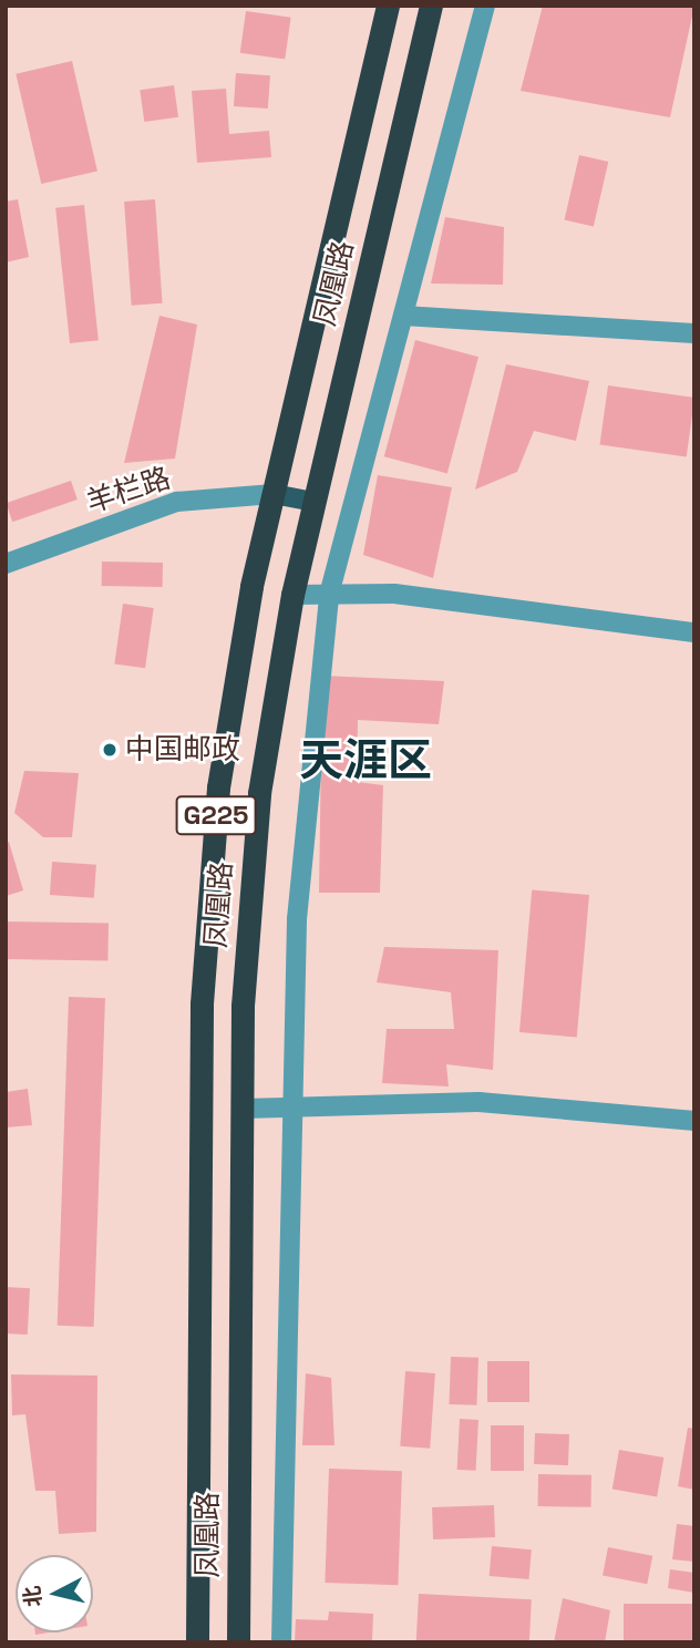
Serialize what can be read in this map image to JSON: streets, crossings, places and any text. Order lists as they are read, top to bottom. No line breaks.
{"streets":{"highway":["凤凰路","G225"],"street":["羊栏路"]},"crossings":[["凤凰路","羊栏路"]],"districts":["天涯区"],"places":["中国邮政"],"north":"left"}
